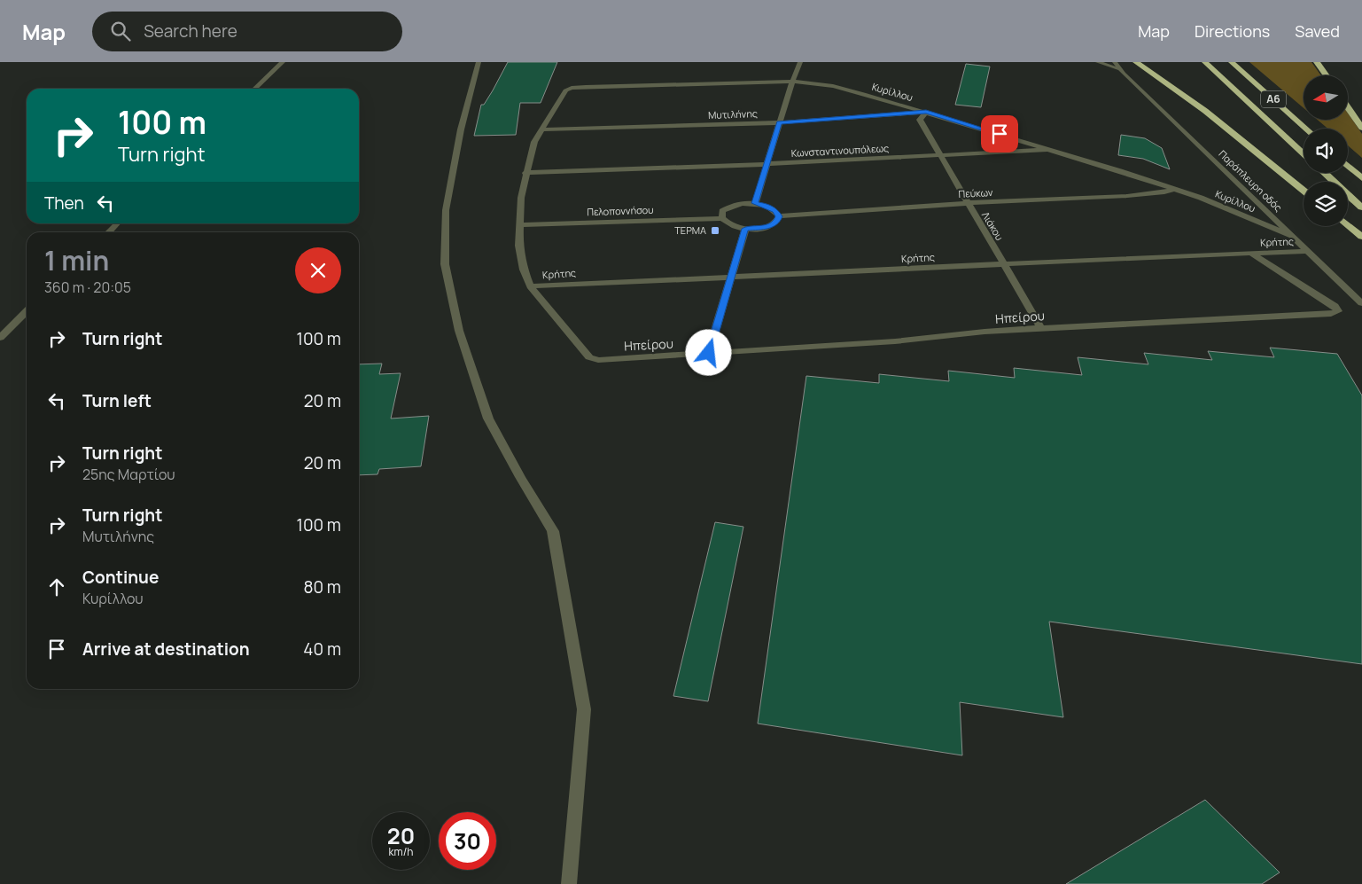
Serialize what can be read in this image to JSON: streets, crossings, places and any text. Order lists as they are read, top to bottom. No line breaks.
{"streets":{"highway":["Α6"],"street":["Κυρίλλου","Μυτιλήνης","Κωνσταντινουπόλεως","Παράπλευρη οδός","Πεύκων","Πελοποννήσου","Λιάκου","Κρήτης","Ηπείρου"]},"crossings":[["Κυρίλλου","Μυτιλήνης"],["Κυρίλλου","Κωνσταντινουπόλεως"],["Κυρίλλου","Παράπλευρη οδός"],["Κυρίλλου","Πεύκων"],["Κυρίλλου","Λιάκου"],["Μυτιλήνης","Λιάκου"],["Κωνσταντινουπόλεως","Λιάκου"],["Παράπλευρη οδός","Κρήτης"],["Πεύκων","Λιάκου"],["Λιάκου","Κρήτης"],["Λιάκου","Ηπείρου"],["Κρήτης","Ηπείρου"]],"places":{"transit":["ΤΕΡΜΑ"]},"north":"left","page":{"header":"Map","search":"Search here","nav":["Map","Directions","Saved"],"turn":["100 m","Turn right"],"then":"Then","heading":["1 min","360 m · 20:05"],"list":[{"name":"Turn right","value":"100 m"},{"name":"Turn left","value":"20 m"},{"name":"Turn right","note":"25ης Μαρτίου","value":"20 m"},{"name":"Turn right","note":"Μυτιλήνης","value":"100 m"},{"name":"Continue","note":"Κυρίλλου","value":"80 m"},{"name":"Arrive at destination","value":"40 m"}],"speed":"20 km/h","limit":"30"}}
